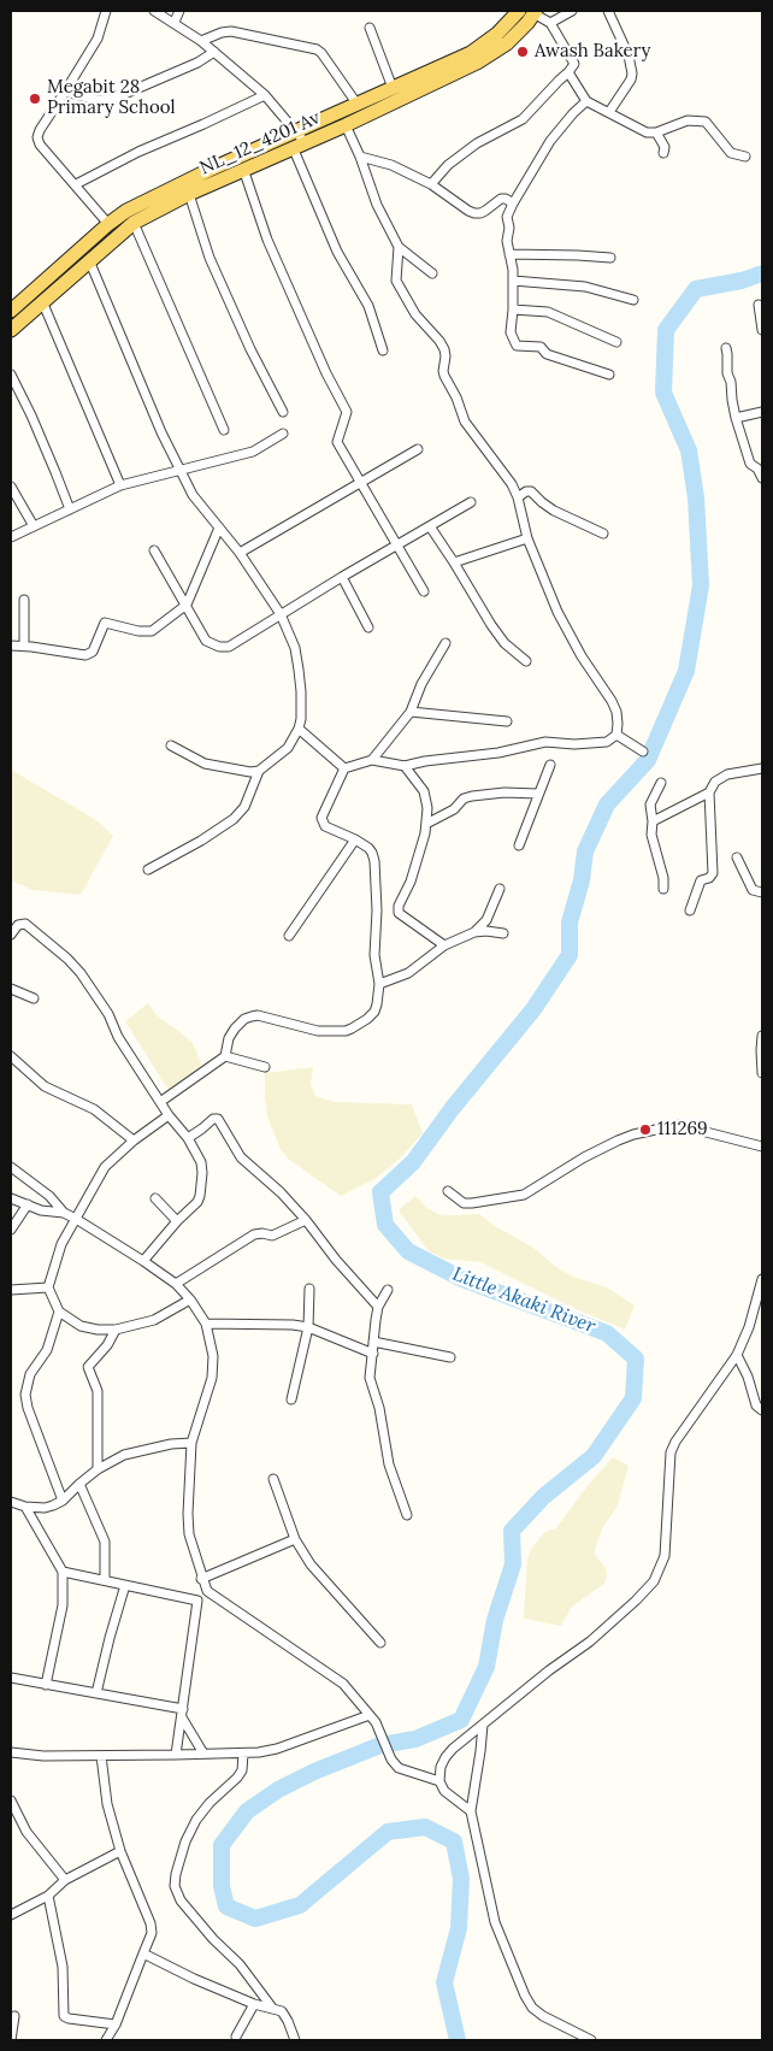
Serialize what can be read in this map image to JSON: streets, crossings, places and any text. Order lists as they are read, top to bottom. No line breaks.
{"streets":{"main road":["NL_12_4201 Av"]},"water":["Little Akaki River"],"places":["Awash Bakery","Megabit 28 Primary School","111269"]}
